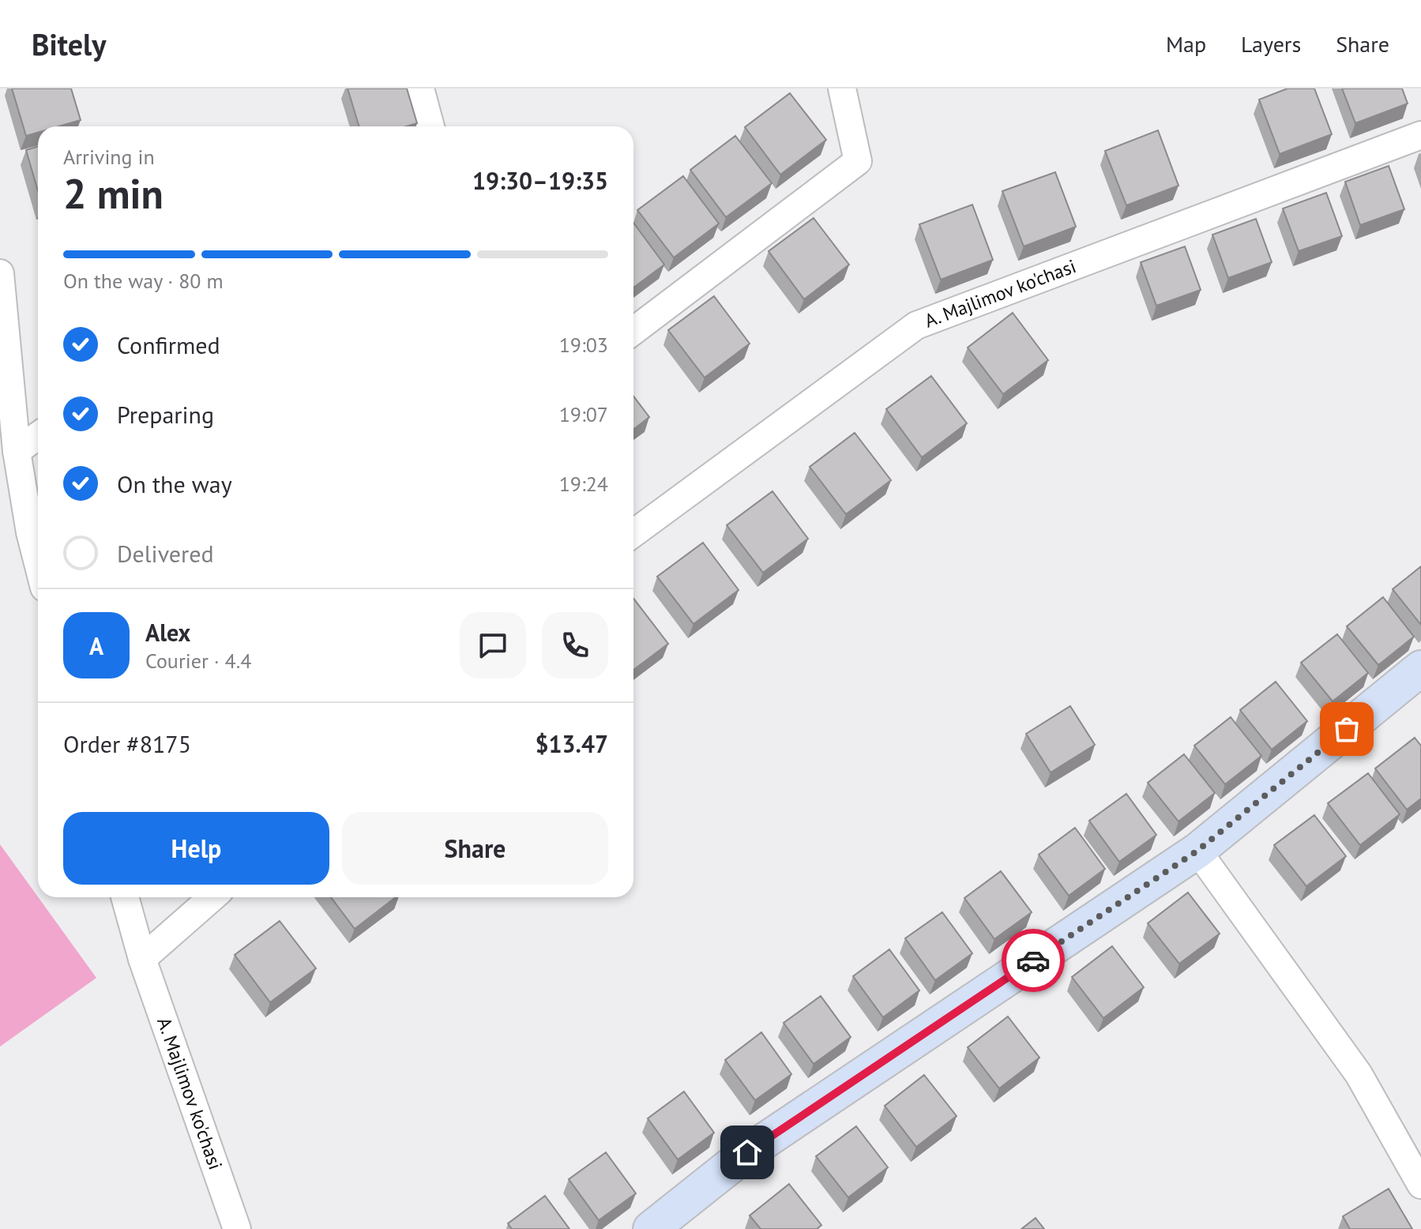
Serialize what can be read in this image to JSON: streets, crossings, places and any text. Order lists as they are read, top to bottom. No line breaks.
{"streets":{"street":["A. Majlimov ko'chasi"]},"page":{"header":"Bitely","nav":["Map","Layers","Share"],"heading":["2 min","Arriving in","19:30–19:35"],"panel":["Alex","Courier · 4.4","Order #8175","$13.47"],"bar":"On the way · 80 m","list":[["Confirmed","19:03"],["Preparing","19:07"],["On the way","19:24"],"Delivered"],"round":"A","buttons":["Help","Share"]}}
